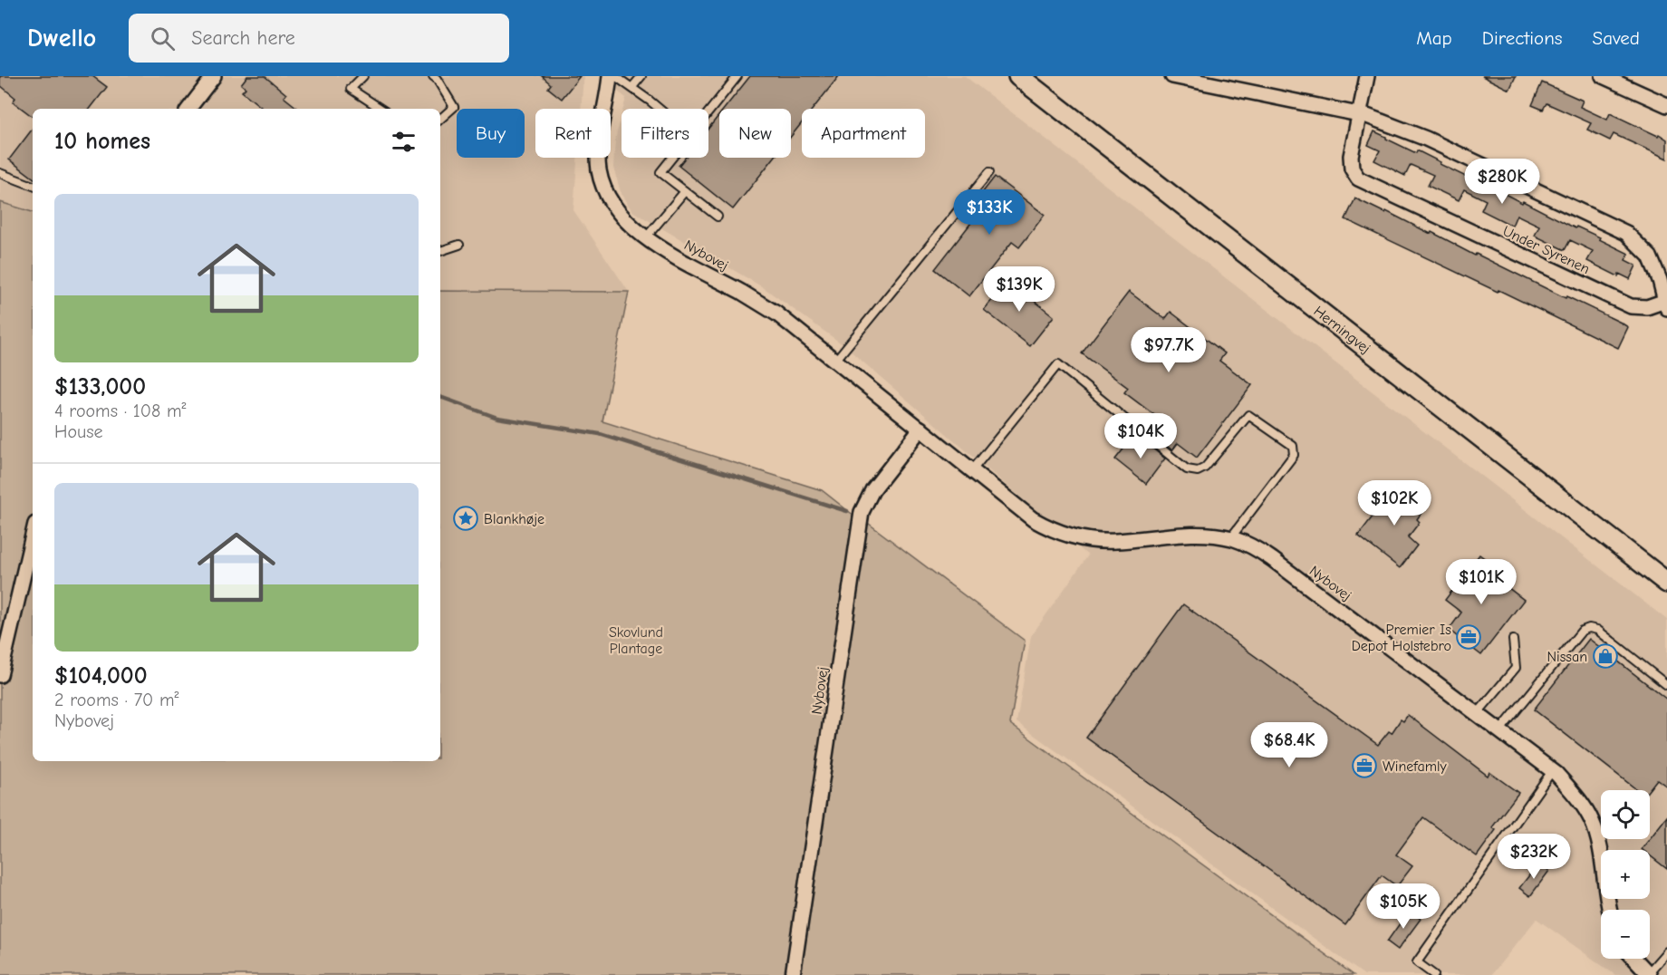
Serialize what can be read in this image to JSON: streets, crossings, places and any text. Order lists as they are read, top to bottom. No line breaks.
{"streets":{"main road":["Herningvej"],"street":["Under Syrenen","Nybovej"]},"parks":["Skovlund Plantage"],"places":{"place":["Blankhøje"],"office":["Premier Is Depot Holstebro","Winefamly"],"shop":["Nissan"]},"page":{"header":"Dwello","search":"Search here","nav":["Map","Directions","Saved"],"chip":["Buy","Rent","Filters","New","Apartment"],"heading":"10 homes","price":["$280K","$133K","$139K","$97.7K","$104K","$102K","$101K","$68.4K","$232K","$105K"],"list":[{"name":"$133,000","note":"4 rooms · 108 m² · House"},{"name":"$104,000","note":"2 rooms · 70 m² · Nybovej"}],"map_buttons":["+","−"]}}
